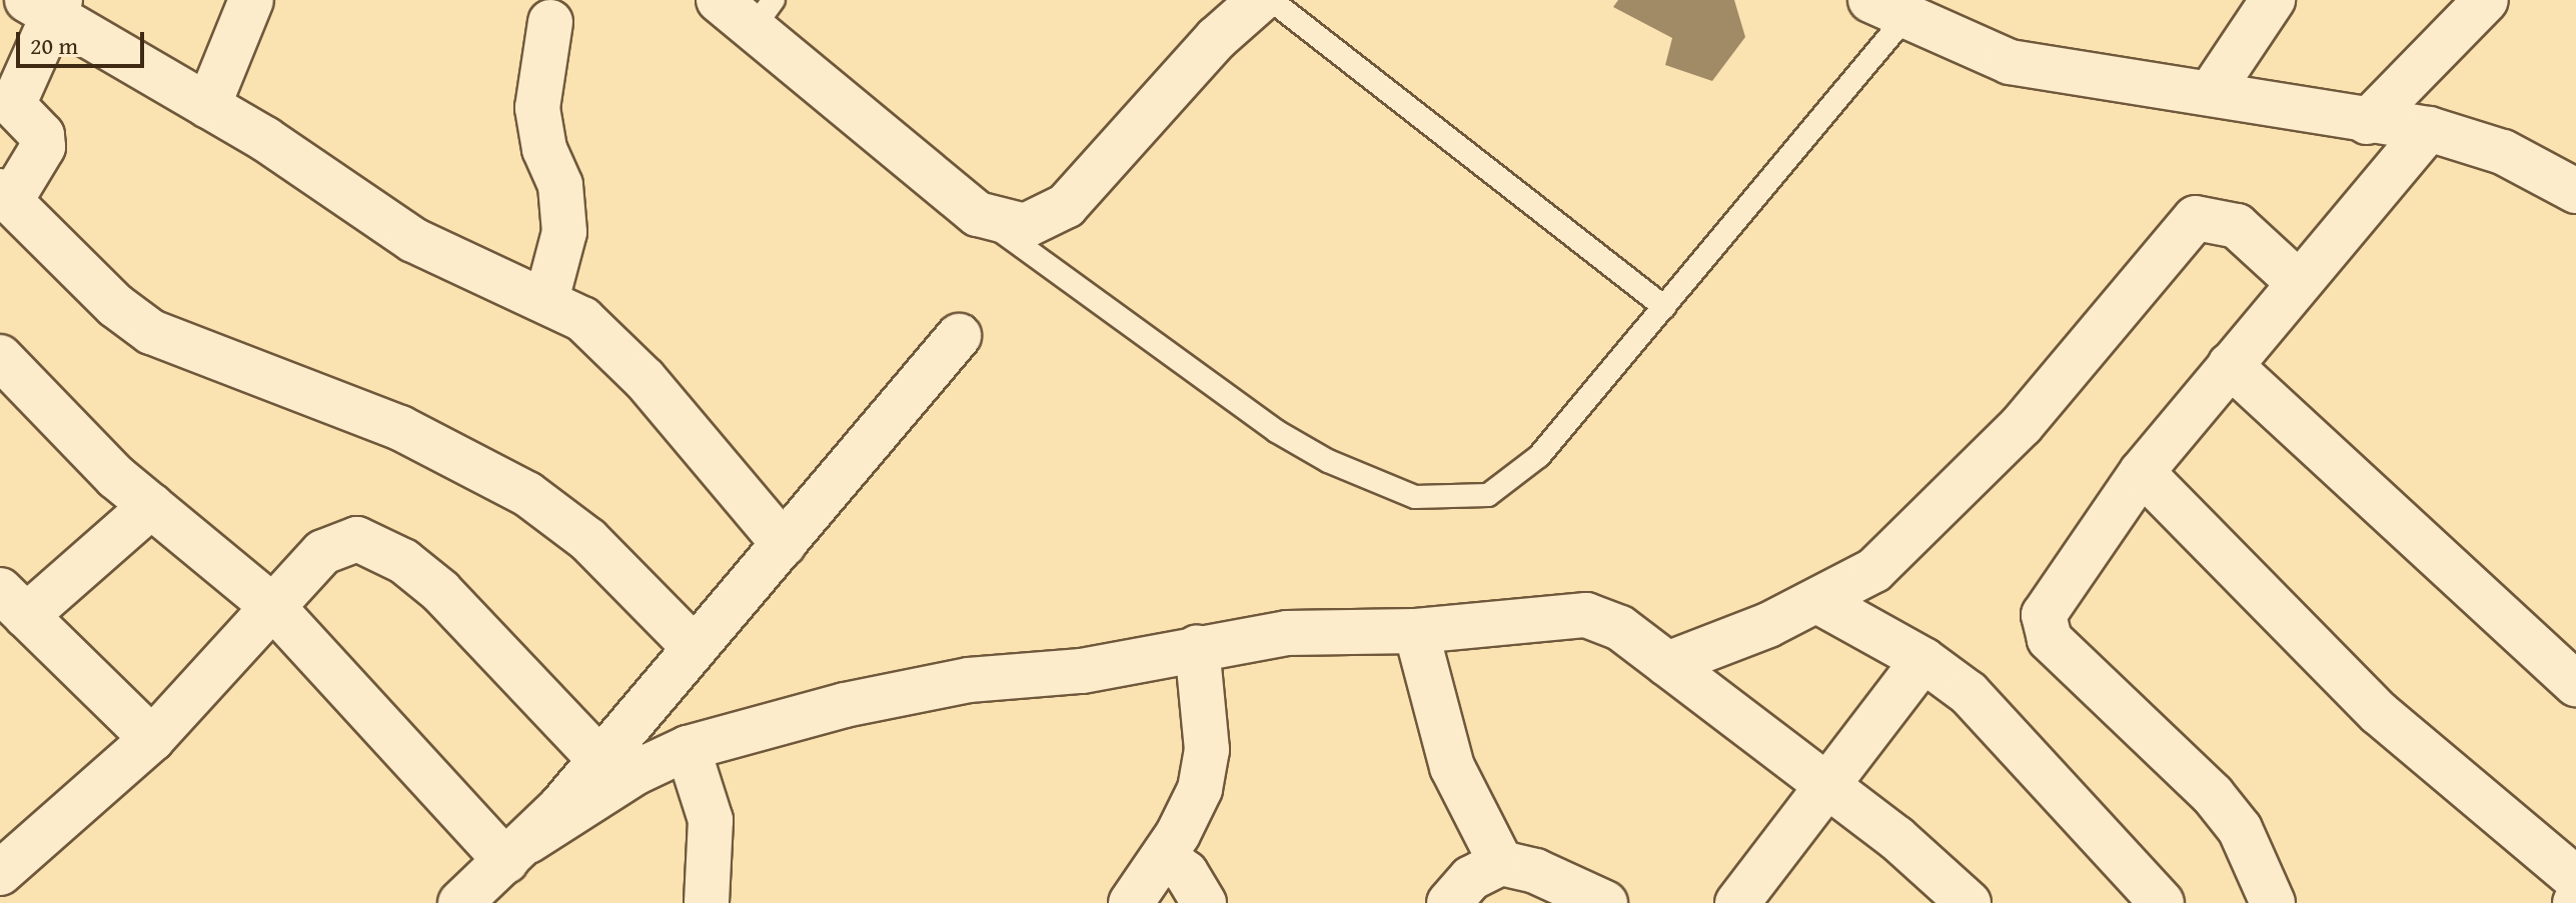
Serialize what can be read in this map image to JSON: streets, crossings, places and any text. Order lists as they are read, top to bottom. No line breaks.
{"scale_bar":"20 m"}
